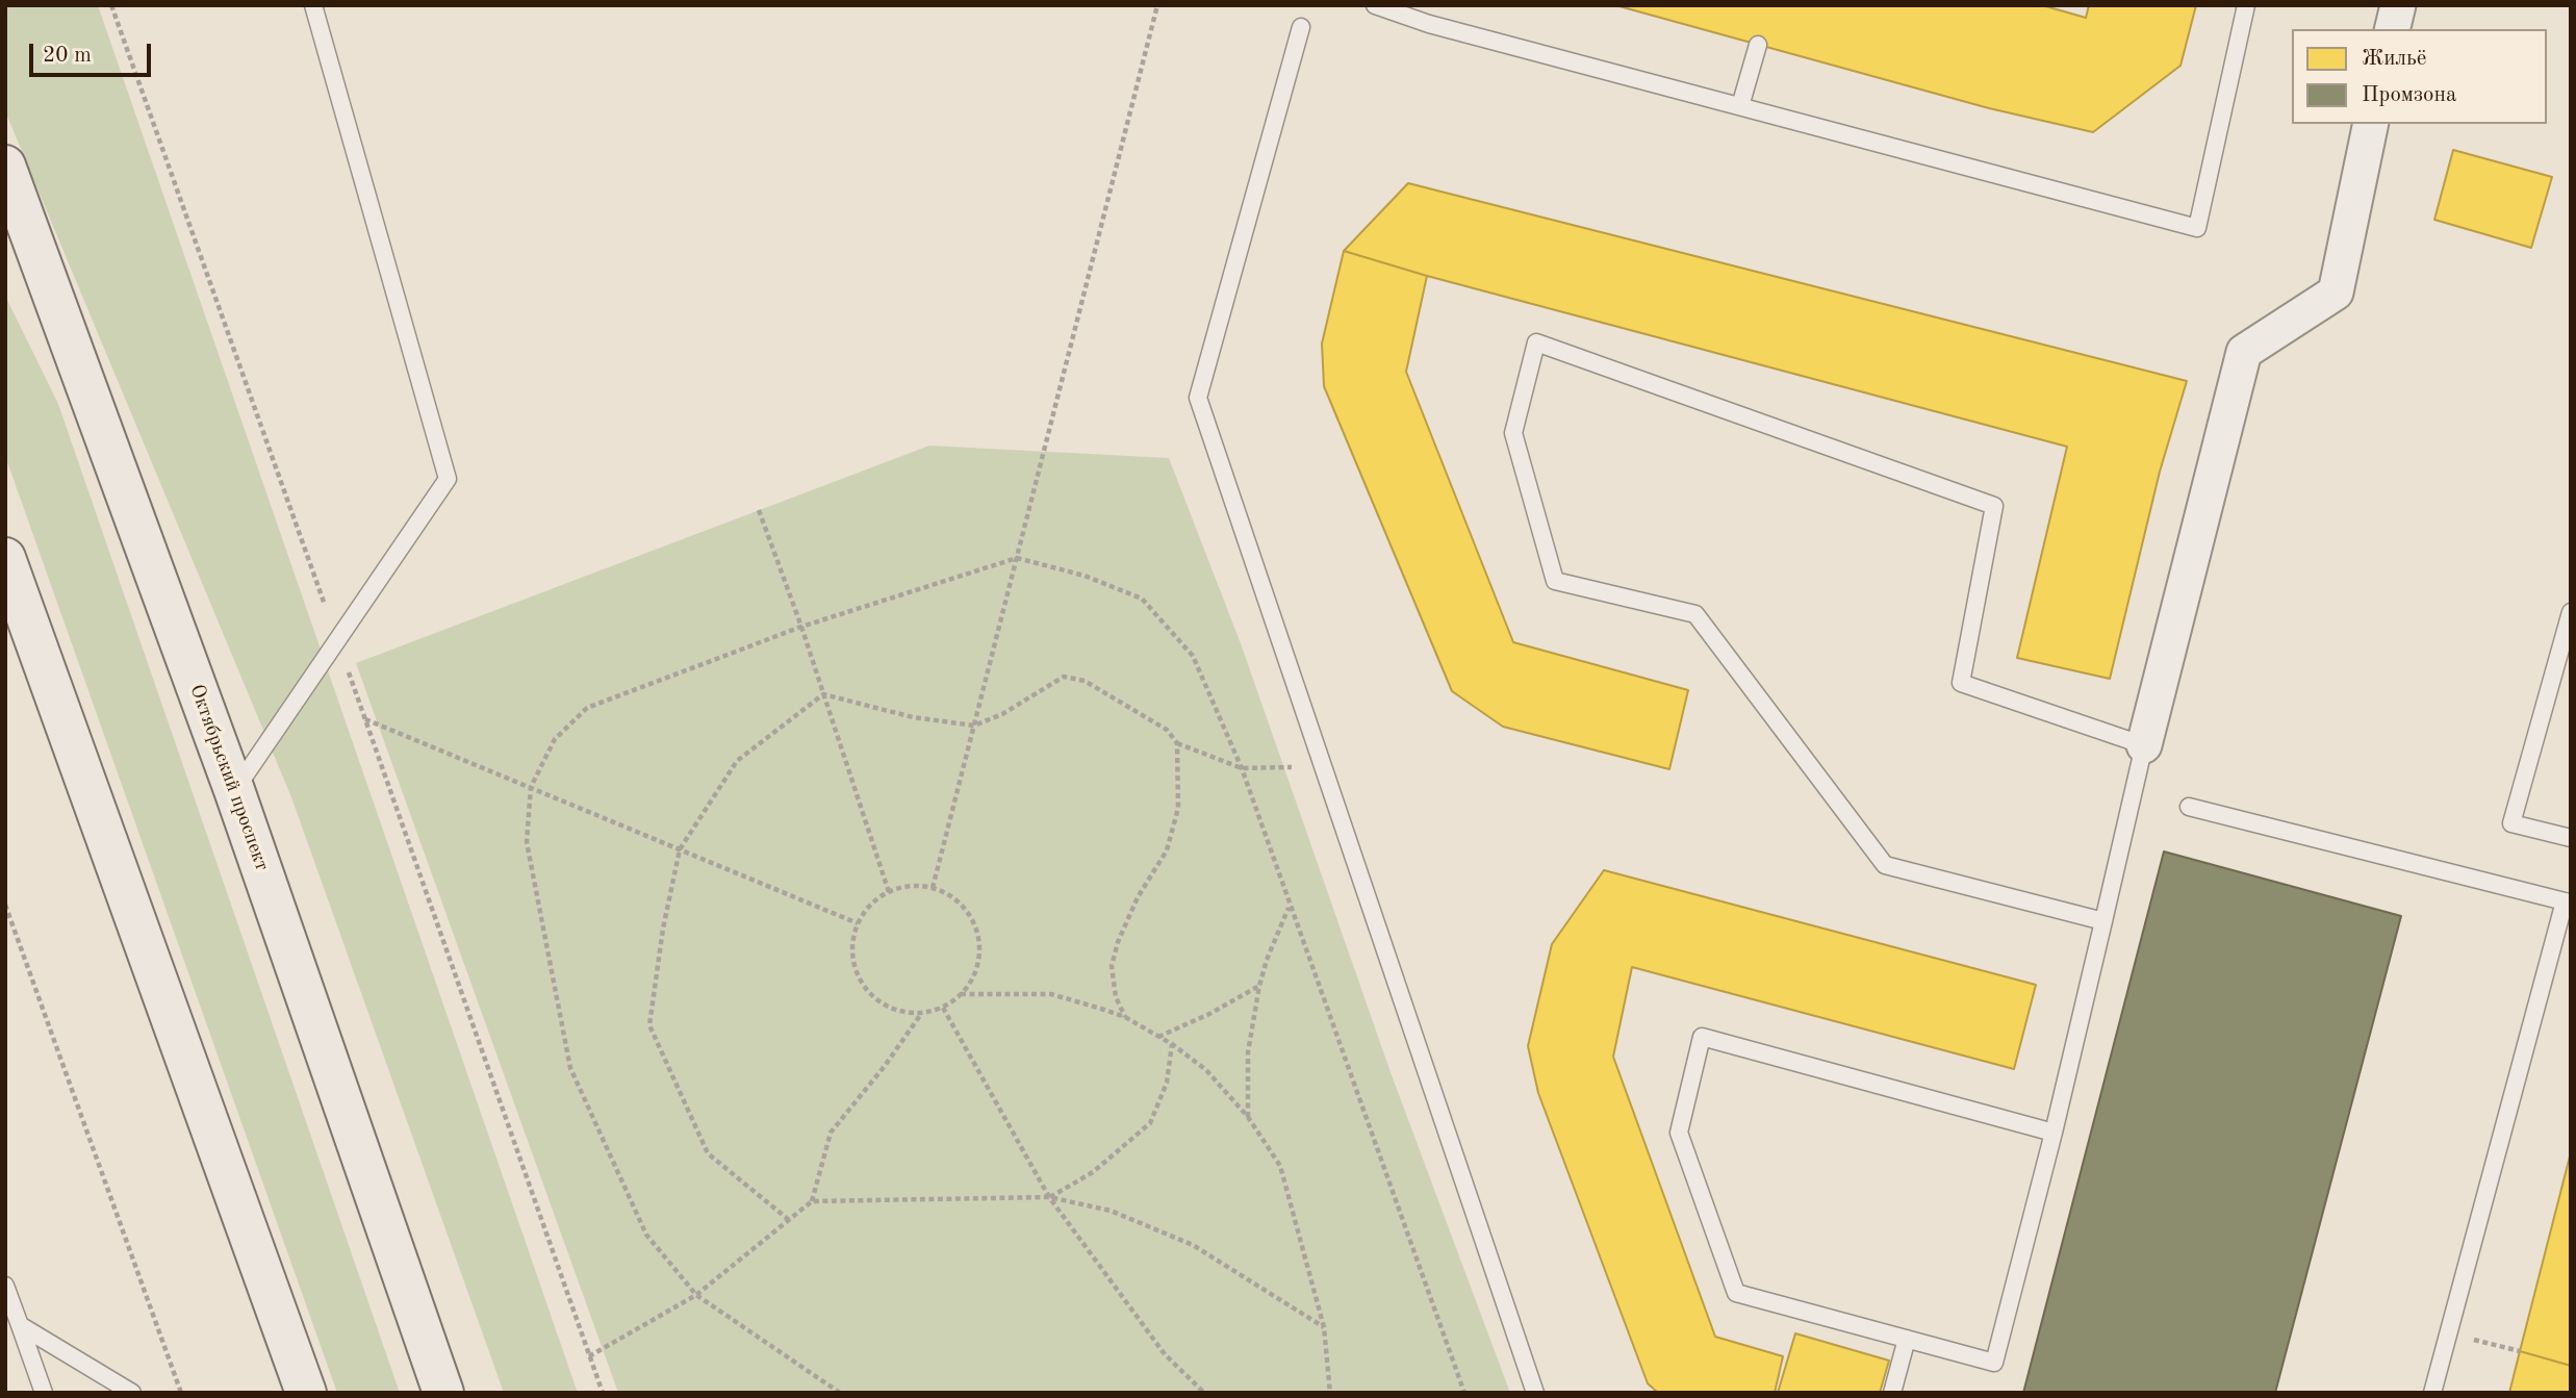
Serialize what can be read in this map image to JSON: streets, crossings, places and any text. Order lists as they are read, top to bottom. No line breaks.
{"streets":{"main road":["Октябрьский проспект"]},"legend":["Жильё","Промзона"],"scale_bar":"20 m"}
